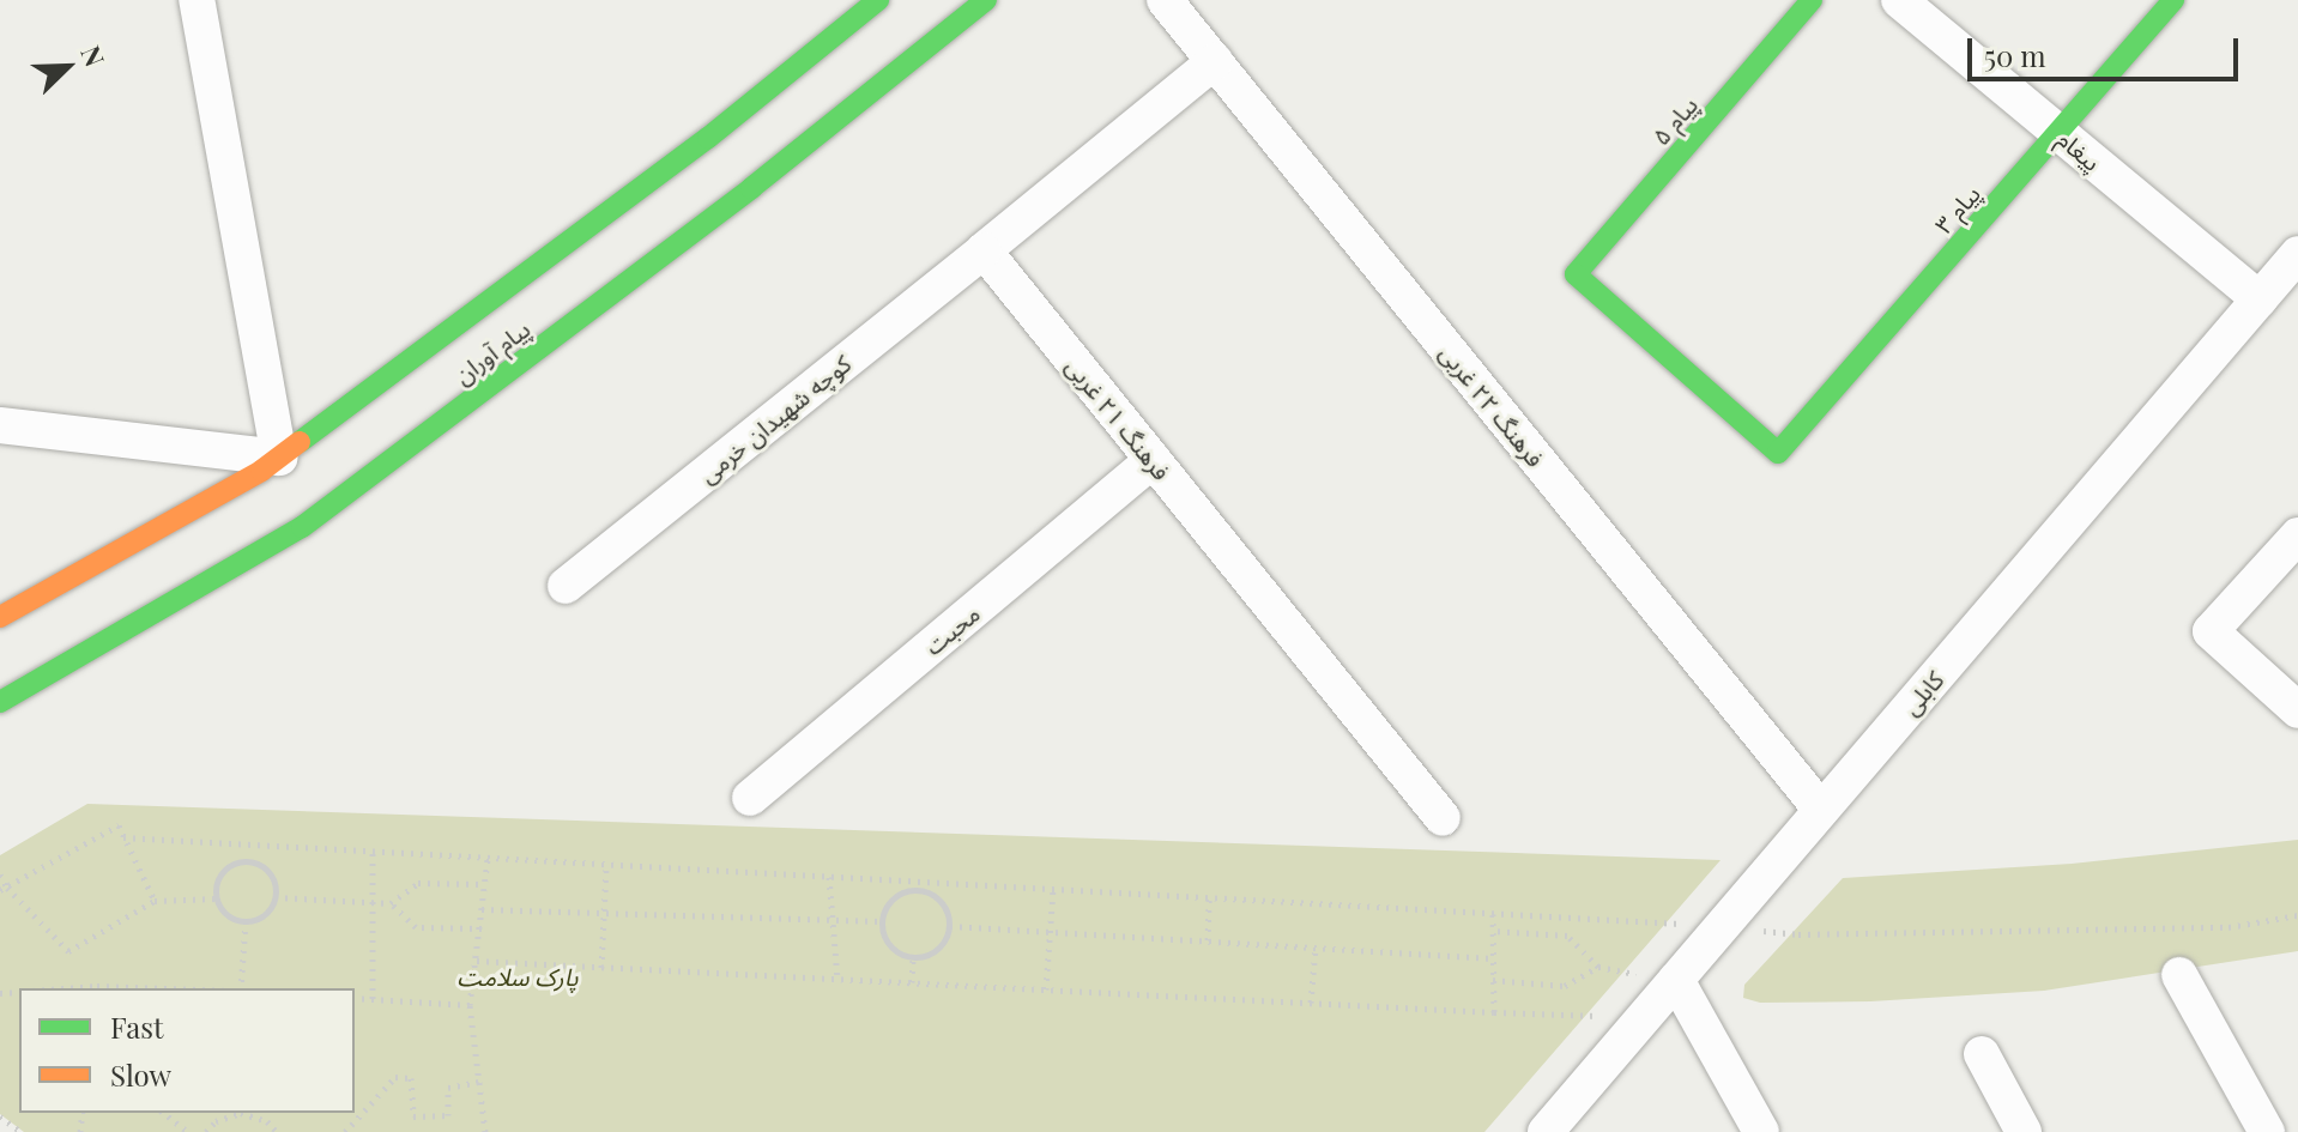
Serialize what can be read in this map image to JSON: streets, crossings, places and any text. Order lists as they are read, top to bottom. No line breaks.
{"streets":{"main road":["پیام ۵","پیام ۳","پیام آوران"],"street":["پیغام","فرهنگ ۲۲ غربی","کوچه شهیدان خرمی","فرهنگ ۲۱ غربی","محبت","کابلی"]},"crossings":[["پیام ۵","پیام ۳"],["پیغام","پیام ۳"],["پیغام","کابلی"],["فرهنگ ۲۲ غربی","کابلی"],["کوچه شهیدان خرمی","فرهنگ ۲۱ غربی"],["فرهنگ ۲۱ غربی","محبت"]],"parks":["پارک سلامت"],"legend":["Fast","Slow"],"scale_bar":"50 m","north":"top right"}
